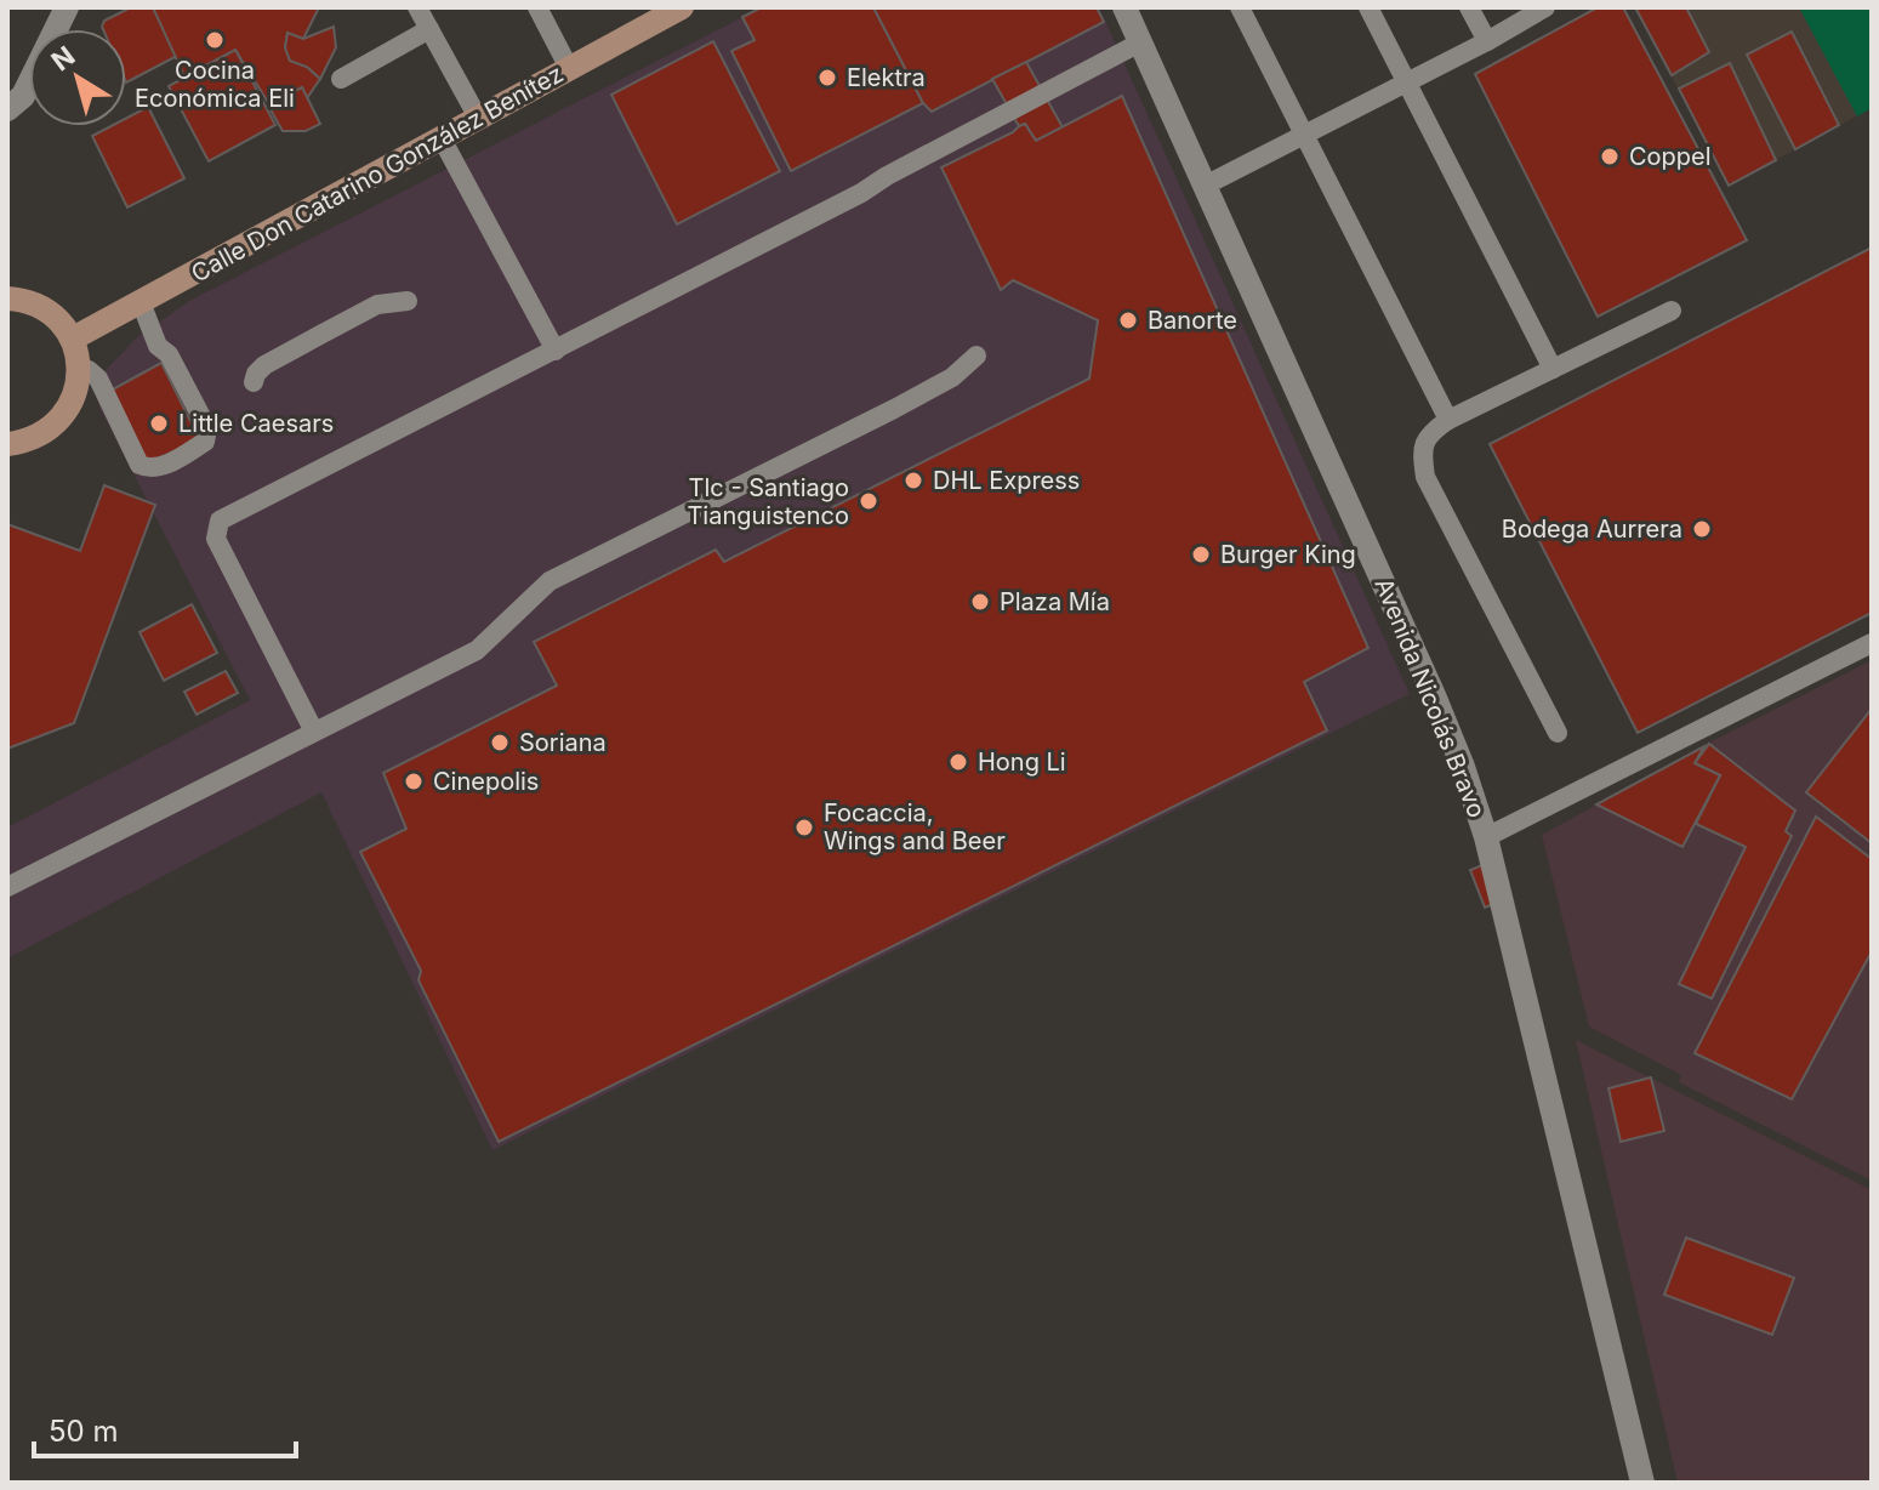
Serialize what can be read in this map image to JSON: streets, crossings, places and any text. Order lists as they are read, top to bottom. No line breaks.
{"streets":{"main road":["Calle Don Catarino González Benítez"],"street":["Avenida Nicolás Bravo"]},"places":["Cocina Económica Eli","Elektra","Coppel","Banorte","Little Caesars","DHL Express","Tlc - Santiago Tianguistenco","Bodega Aurrera","Burger King","Plaza Mía","Soriana","Hong Li","Cinepolis","Focaccia, Wings and Beer"],"scale_bar":"50 m","north":"top left"}
